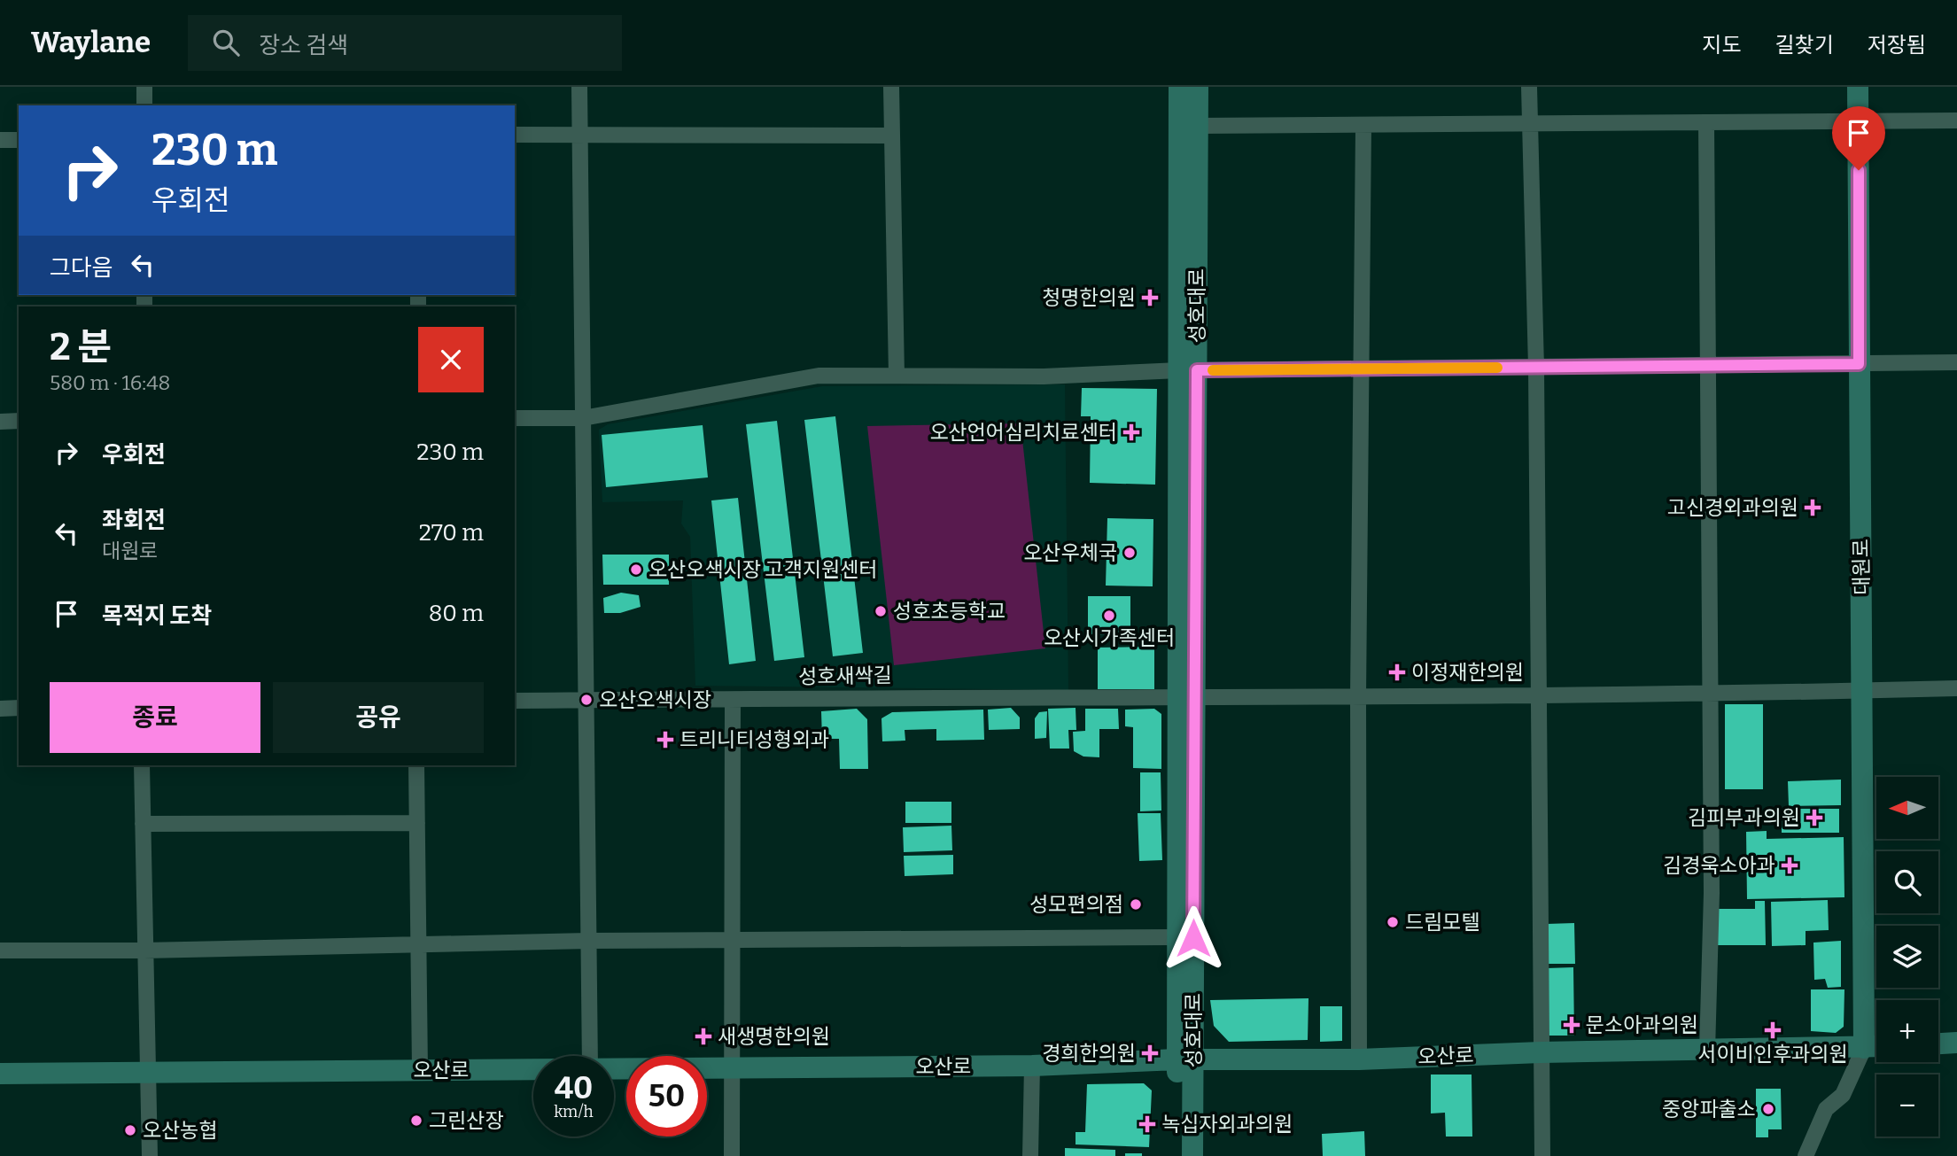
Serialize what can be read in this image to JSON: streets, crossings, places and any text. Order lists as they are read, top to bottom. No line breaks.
{"streets":{"street":["성호대로","대원로","성호새싹길","오산로"]},"crossings":[["성호대로","성호새싹길"],["성호대로","오산로"],["대원로","성호새싹길"],["대원로","오산로"]],"places":{"health":["청명한의원","오산언어심리치료센터","고신경외과의원","이정재한의원","트리니티성형외과","김피부과의원","김경욱소아과","문소아과의원","서이비인후과의원","새생명한의원","경희한의원","녹십자외과의원"],"other":["오산우체국","오산오색시장 고객지원센터","성호초등학교","오산시가족센터","오산오색시장","성모편의점","드림모텔","중앙파출소","그린산장","오산농협"]},"north":"left","page":{"header":"Waylane","search":"장소 검색","nav":["지도","길찾기","저장됨"],"turn":["230 m","우회전"],"then":"그다음","heading":["2 분","580 m · 16:48"],"list":[{"name":"우회전","value":"230 m"},{"name":"좌회전","note":"대원로","value":"270 m"},{"name":"목적지 도착","value":"80 m"}],"buttons":["종료","공유"],"map_buttons":["+","−"],"speed":"40 km/h","limit":"50"}}
